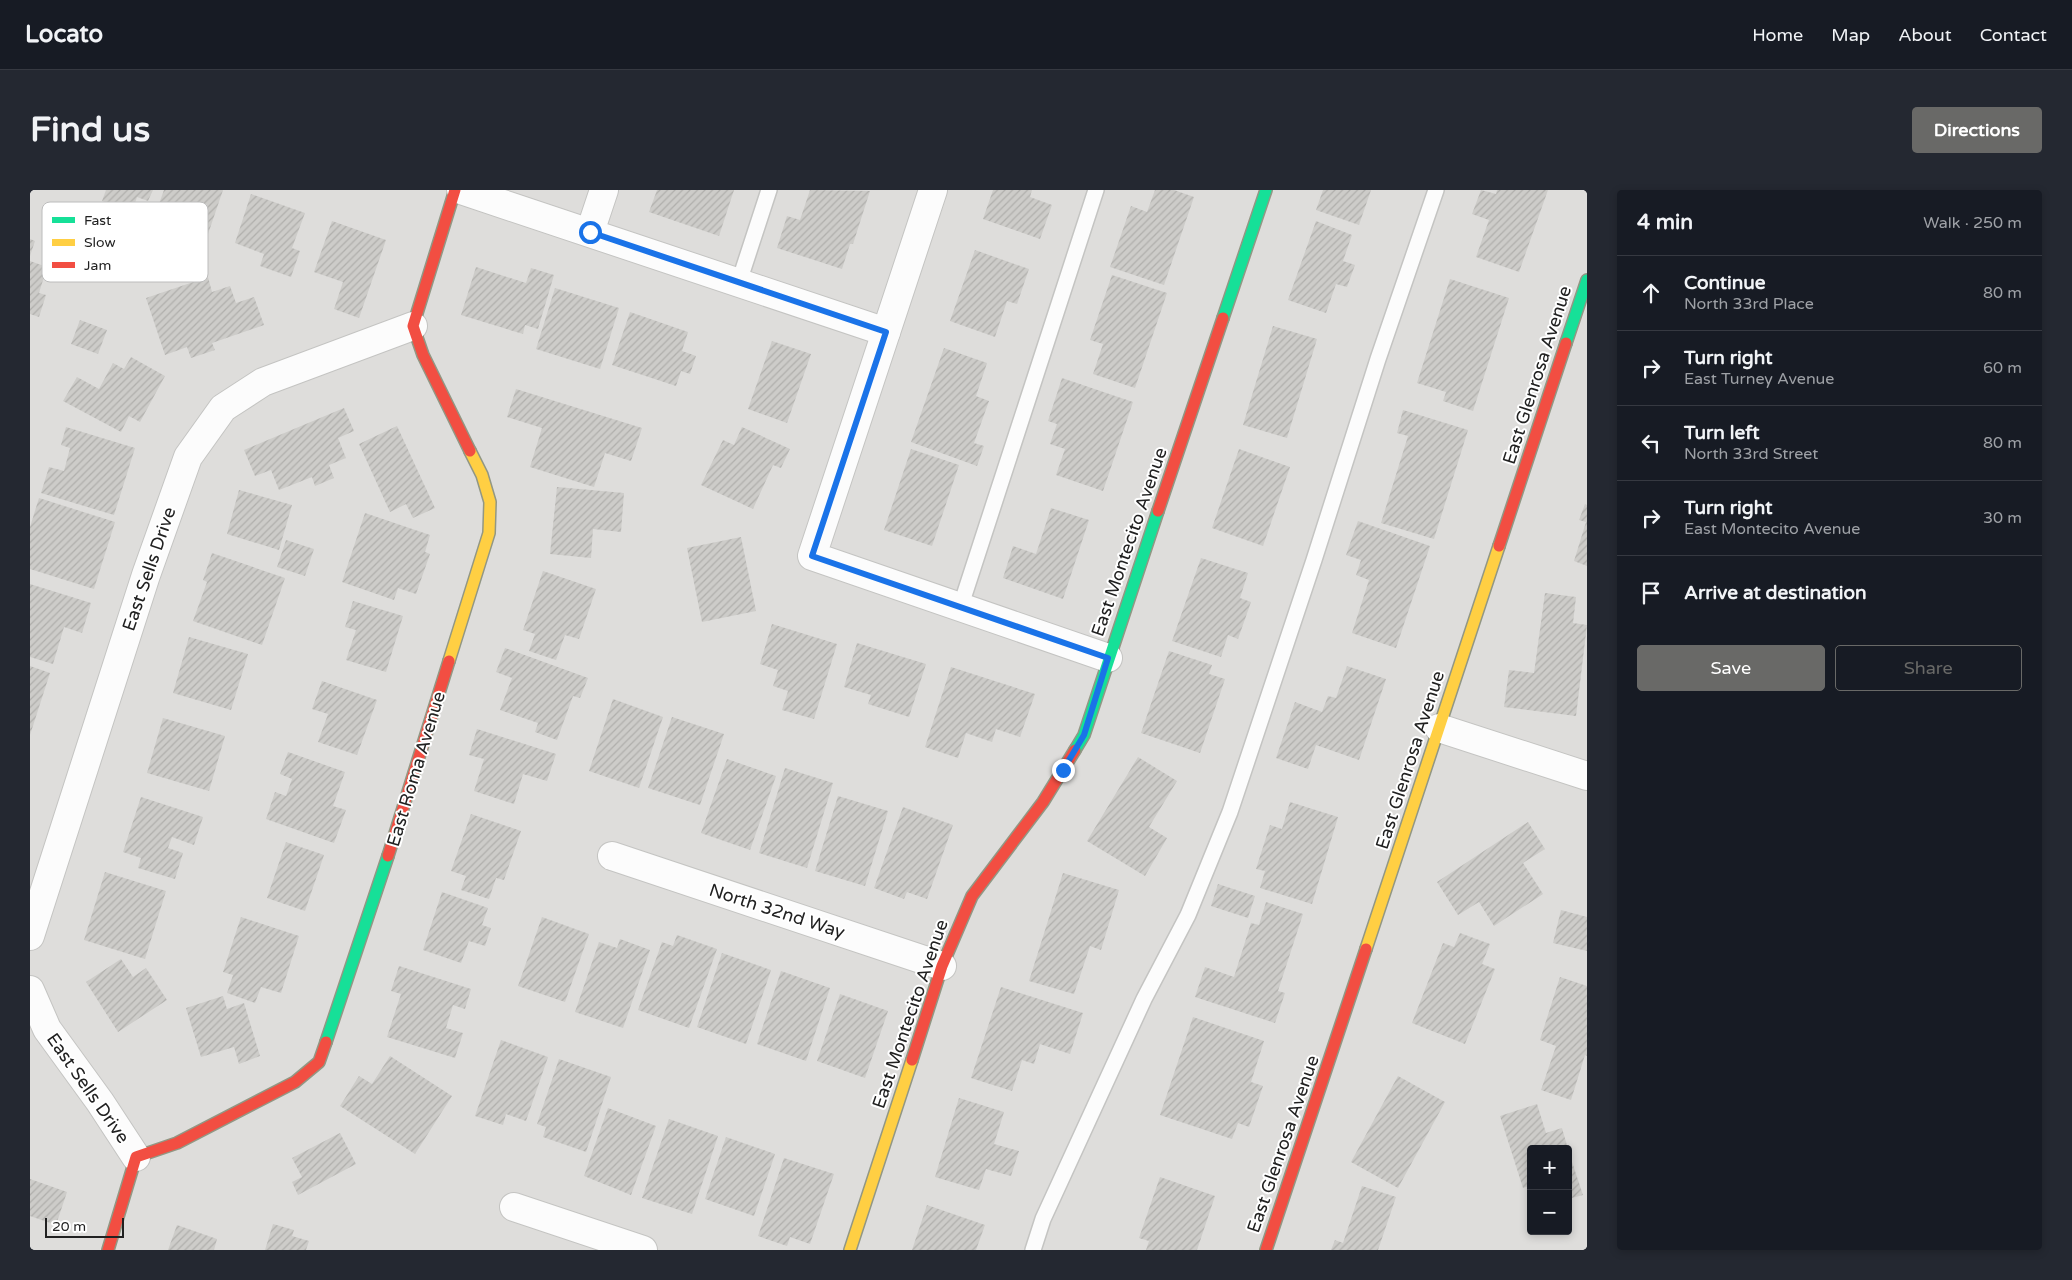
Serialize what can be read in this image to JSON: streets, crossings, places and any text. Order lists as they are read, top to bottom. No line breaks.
{"streets":{"street":["East Glenrosa Avenue","East Montecito Avenue","East Sells Drive","East Roma Avenue","North 32nd Way"]},"crossings":[["East Montecito Avenue","North 32nd Way"],["East Sells Drive","East Roma Avenue"]],"legend":["Fast","Slow","Jam"],"scale_bar":"20 m","page":{"header":"Locato","nav":["Home","Map","About","Contact"],"buttons":["Directions",["Save","Share"]],"title":"Find us","heading":["4 min","Walk · 250 m"],"list":[["Continue","North 33rd Place","80 m"],["Turn right","East Turney Avenue","60 m"],["Turn left","North 33rd Street","80 m"],["Turn right","East Montecito Avenue","30 m"],"Arrive at destination"],"map_buttons":["+","−"],"scale":"20 m"}}
